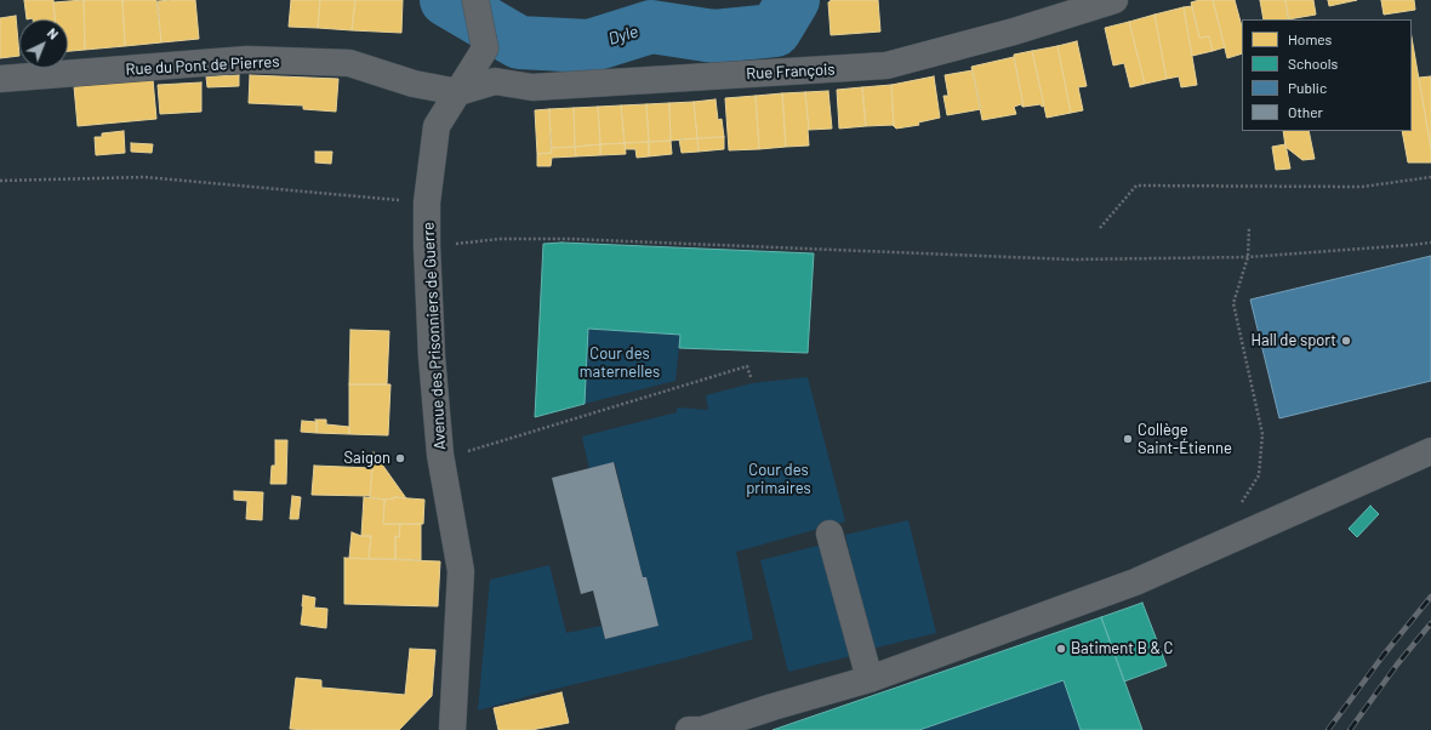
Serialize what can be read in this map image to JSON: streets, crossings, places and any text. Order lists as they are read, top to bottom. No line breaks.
{"streets":{"street":["Rue du Pont de Pierres","Rue François","Avenue des Prisonniers de Guerre"]},"crossings":[["Rue du Pont de Pierres","Rue François"],["Rue du Pont de Pierres","Avenue des Prisonniers de Guerre"],["Rue François","Avenue des Prisonniers de Guerre"]],"water":["Dyle"],"parks":["Cour des maternelles","Cour des primaires"],"places":["Hall de sport","Collège Saint-Étienne","Saigon","Batiment B & C"],"legend":["Homes","Schools","Public","Other"],"north":"top right"}
